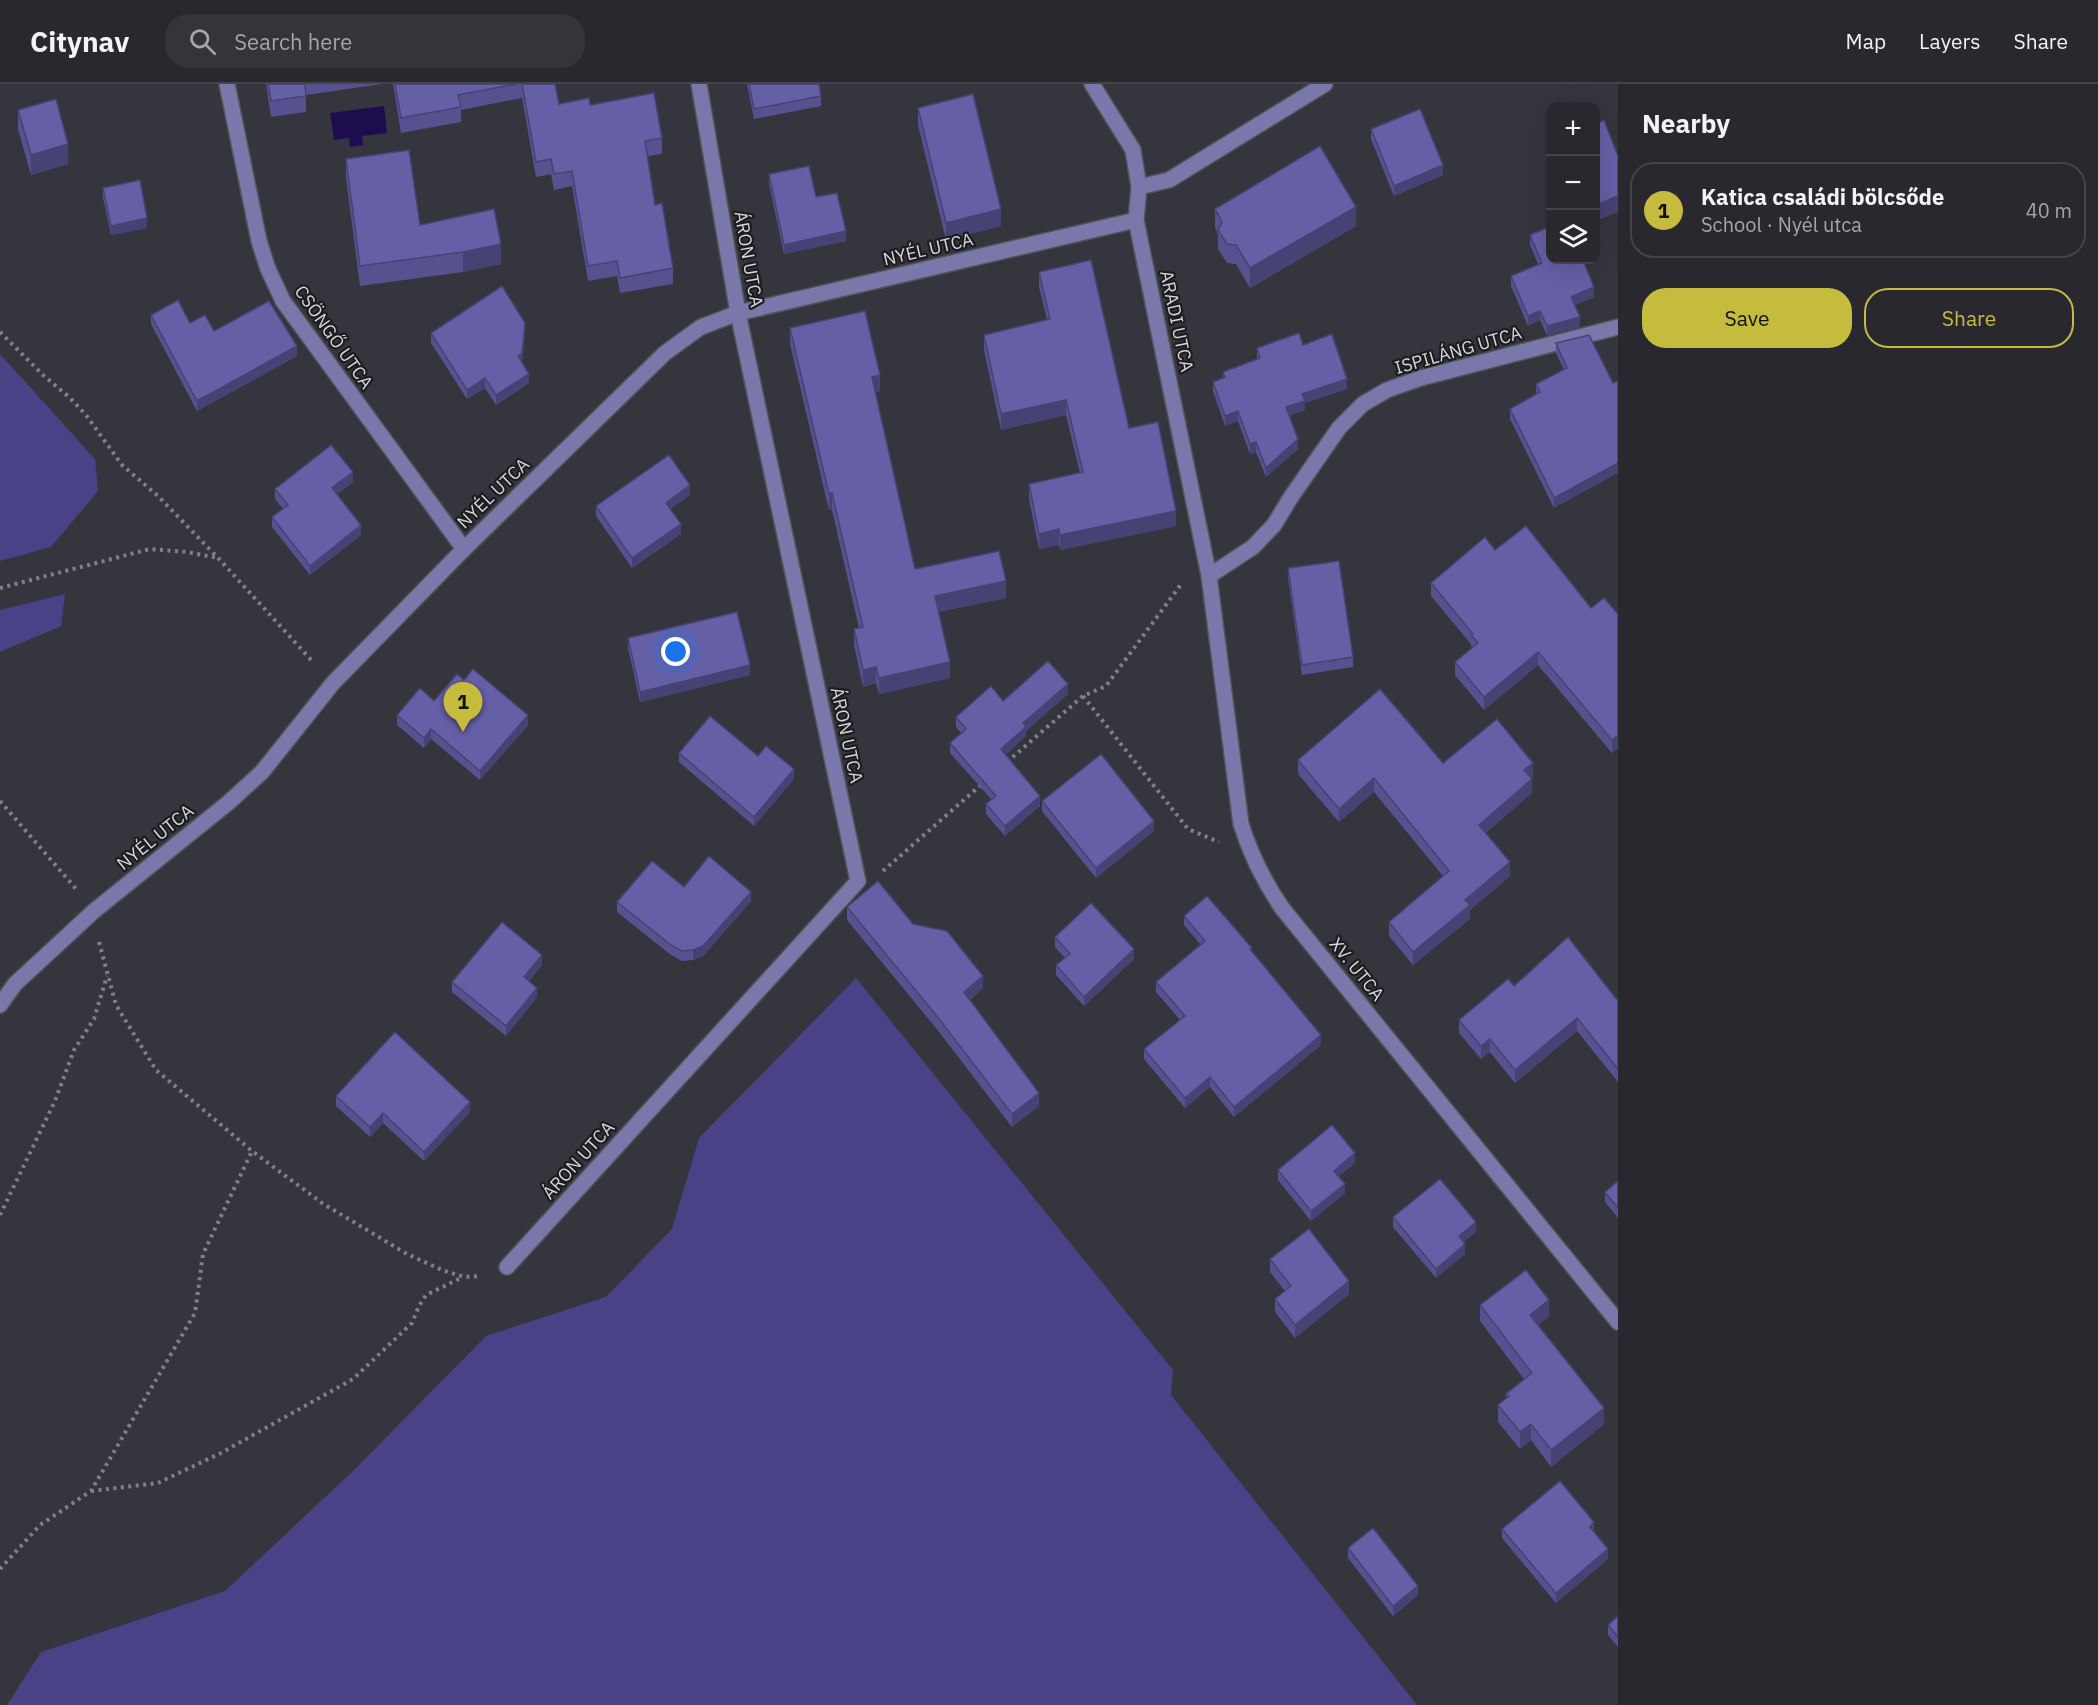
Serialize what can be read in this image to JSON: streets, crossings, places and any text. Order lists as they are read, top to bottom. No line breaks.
{"streets":{"street":["NYÉL UTCA","ÁRON UTCA","ARADI UTCA","CSÖNGŐ UTCA","ISPILÁNG UTCA","XV. UTCA"]},"crossings":[["NYÉL UTCA","ÁRON UTCA"],["NYÉL UTCA","ARADI UTCA"],["NYÉL UTCA","CSÖNGŐ UTCA"],["ARADI UTCA","ISPILÁNG UTCA"],["ARADI UTCA","XV. UTCA"],["ISPILÁNG UTCA","XV. UTCA"]],"page":{"header":"Citynav","search":"Search here","nav":["Map","Layers","Share"],"heading":"Nearby","map_buttons":["+","−"],"list":[{"mark":"1","name":"Katica családi bölcsőde","note":"School · Nyél utca","value":"40 m"}],"buttons":["Save","Share"],"pins":"1"}}
